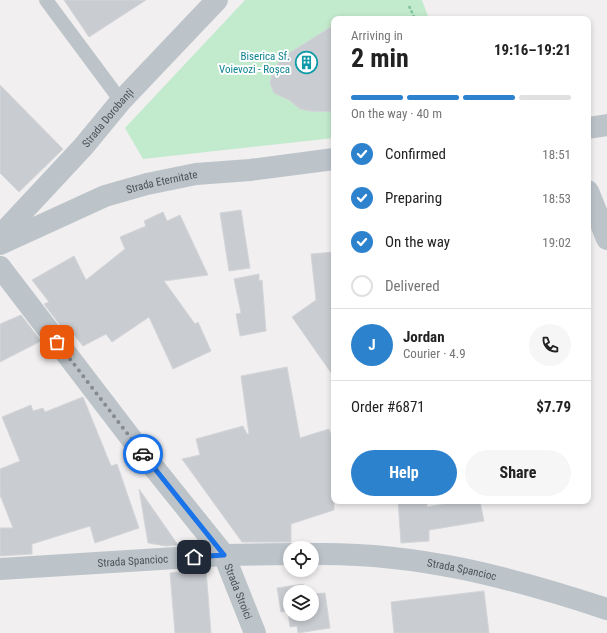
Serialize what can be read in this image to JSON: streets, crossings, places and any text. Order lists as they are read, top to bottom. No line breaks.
{"streets":{"street":["Strada Dorobanți","Strada Eternitate","Strada Spancioc","Strada Stroici"]},"crossings":[["Strada Spancioc","Strada Stroici"]],"places":{"building":["Biserica Sf. Voievozi - Roșca"]},"page":{"heading":["2 min","Arriving in","19:16–19:21"],"panel":["Jordan","Courier · 4.9","Order #6871","$7.79"],"bar":"On the way · 40 m","list":[["Confirmed","18:51"],["Preparing","18:53"],["On the way","19:02"],"Delivered"],"round":"J","buttons":["Help","Share"]}}
